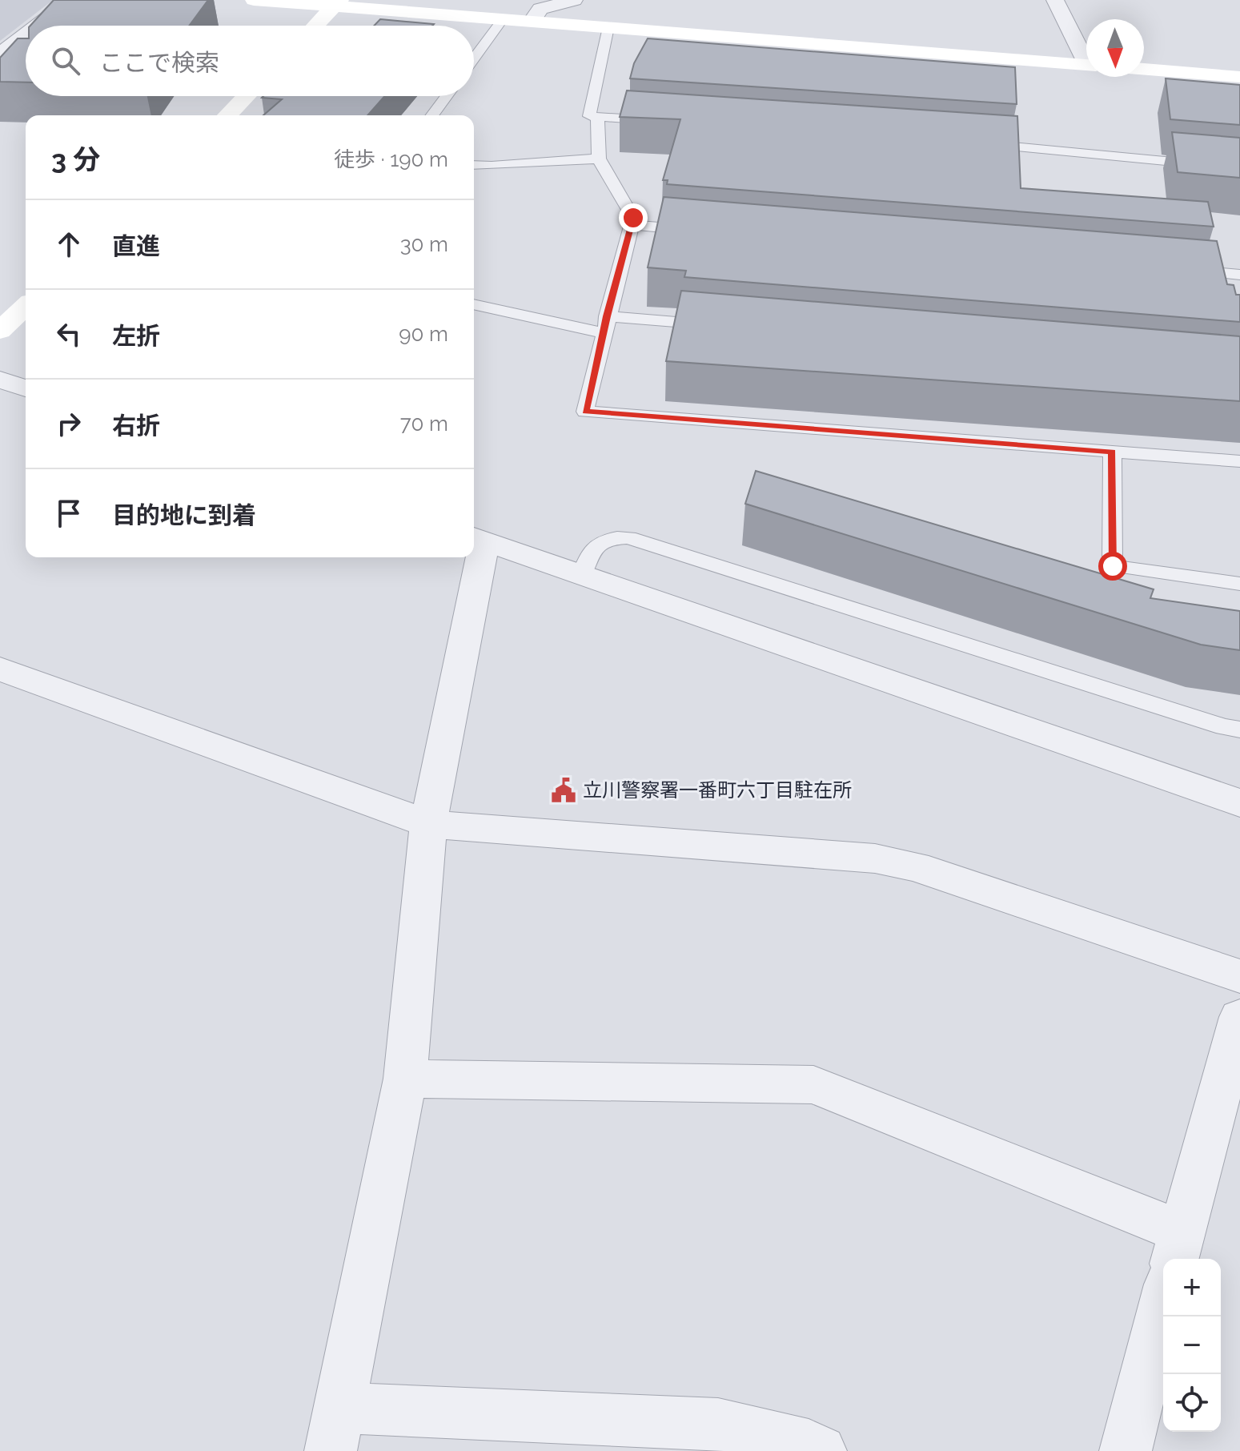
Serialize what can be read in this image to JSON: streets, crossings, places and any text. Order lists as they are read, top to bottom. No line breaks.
{"places":{"public building":["立川警察署一番町六丁目駐在所"]},"north":"bottom","page":{"search":"ここで検索","heading":["3 分","徒歩 · 190 m"],"list":[["直進","30 m"],["左折","90 m"],["右折","70 m"],"目的地に到着"],"map_buttons":["+","−"]}}
